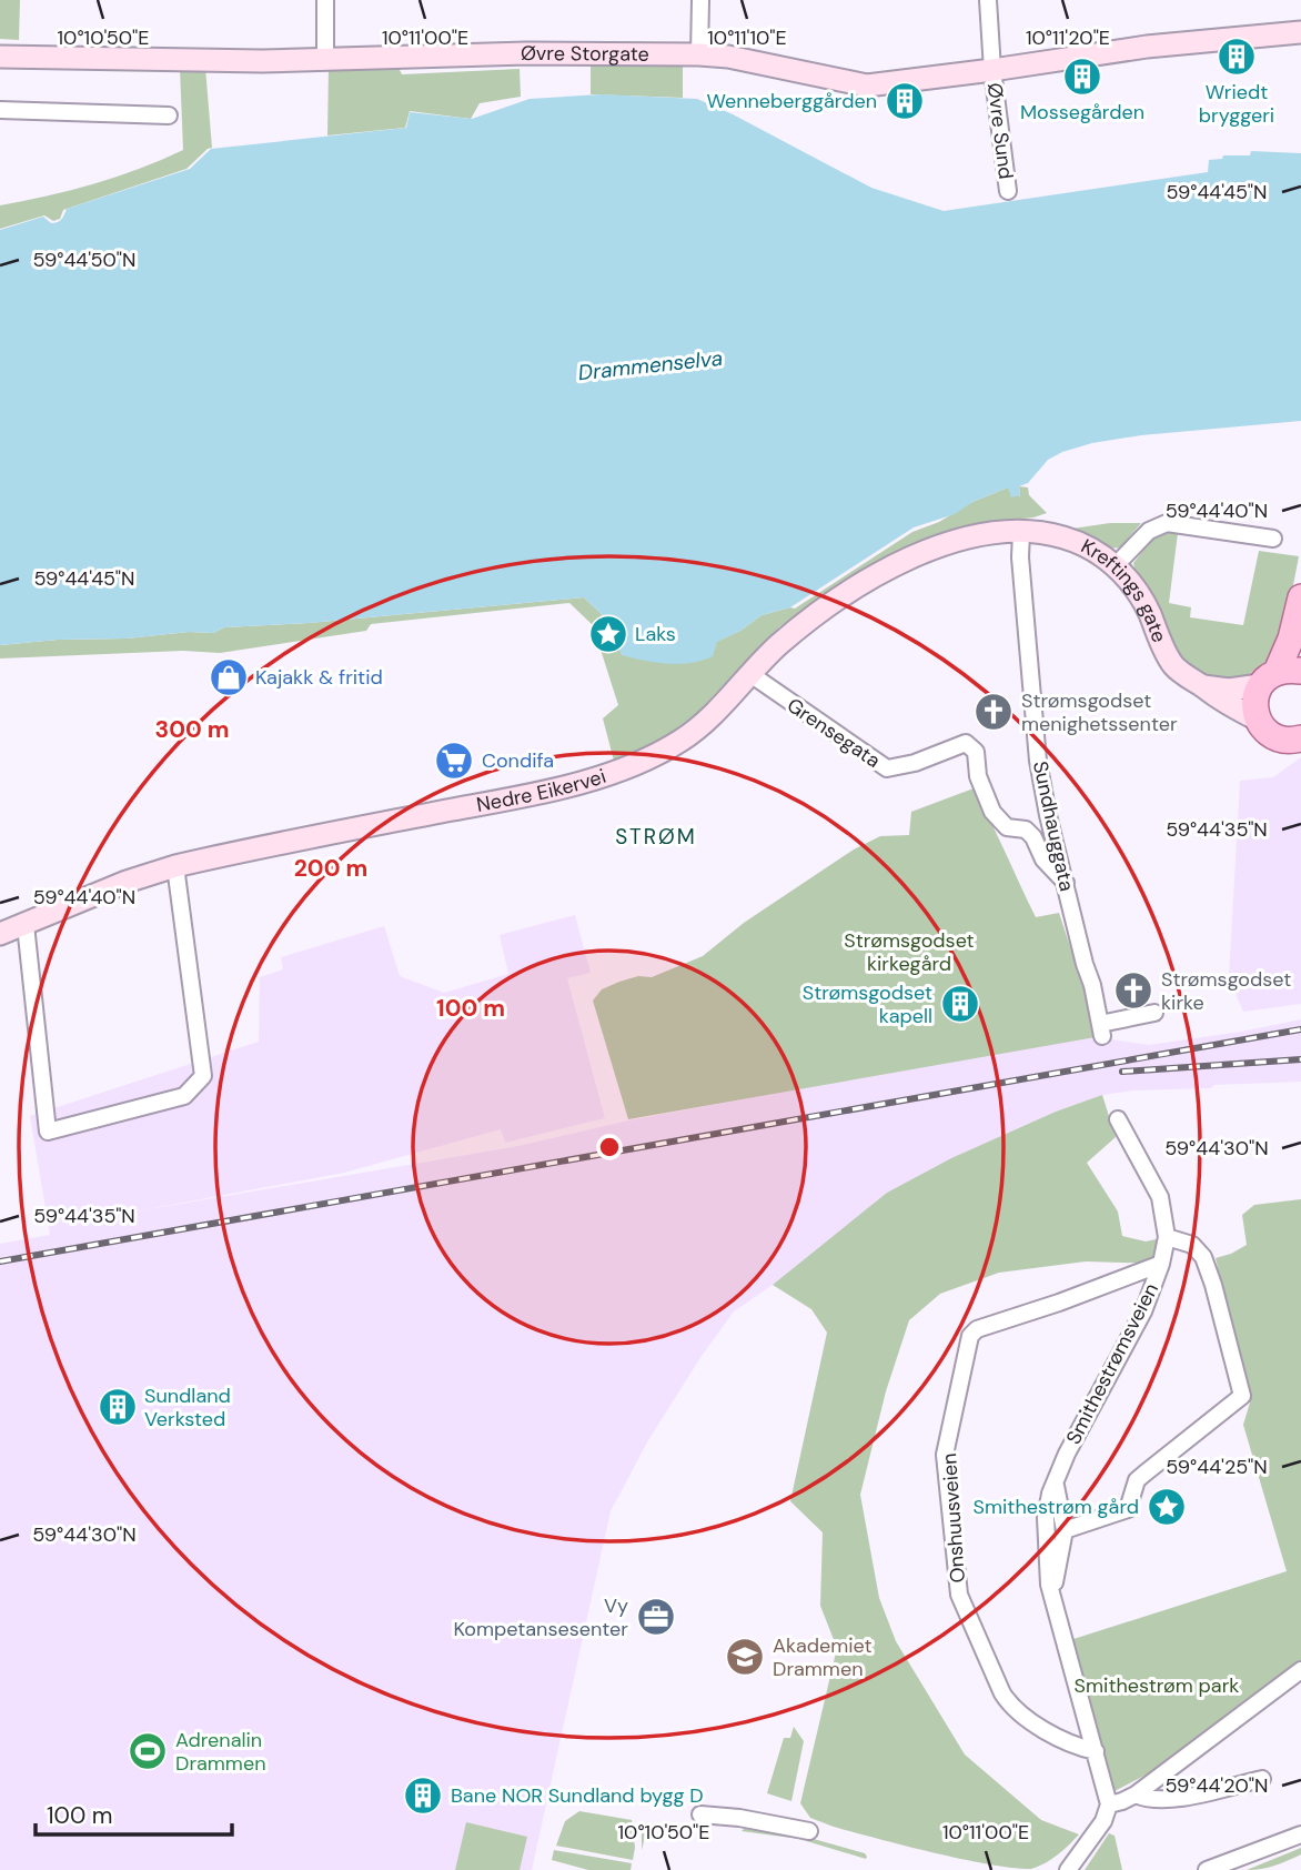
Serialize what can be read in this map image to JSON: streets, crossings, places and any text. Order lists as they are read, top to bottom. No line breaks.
{"streets":{"main road":["Øvre Storgate","Kreftings gate","Nedre Eikervei"],"street":["Øvre Sund","Grensegata","Sundhauggata","Smithestrømsveien","Onshuusveien"]},"crossings":[["Øvre Storgate","Øvre Sund"],["Kreftings gate","Nedre Eikervei"],["Kreftings gate","Sundhauggata"],["Grensegata","Nedre Eikervei"],["Grensegata","Sundhauggata"],["Nedre Eikervei","Sundhauggata"],["Smithestrømsveien","Onshuusveien"]],"districts":["STRØM"],"water":["Drammenselva"],"parks":["Strømsgodset kirkegård","Smithestrøm park"],"places":{"building":["Wriedt bryggeri","Mossegården","Wenneberggården","Strømsgodset kapell","Sundland Verksted","Bane NOR Sundland bygg D"],"place":["Laks","Smithestrøm gård"],"shop":["Kajakk & fritid"],"church":["Strømsgodset menighetssenter","Strømsgodset kirke"],"supermarket":["Condifa"],"office":["Vy Kompetansesenter"],"school or university":["Akademiet Drammen"],"sports":["Adrenalin Drammen"]},"scale_bar":"100 m","coordinates":["10°10'50\"E","10°11'00\"E","10°11'10\"E","10°11'20\"E","59°44'45\"N","59°44'50\"N","59°44'40\"N","59°44'35\"N","59°44'30\"N","59°44'25\"N","59°44'20\"N"],"rings":["300 m","200 m","100 m"]}
